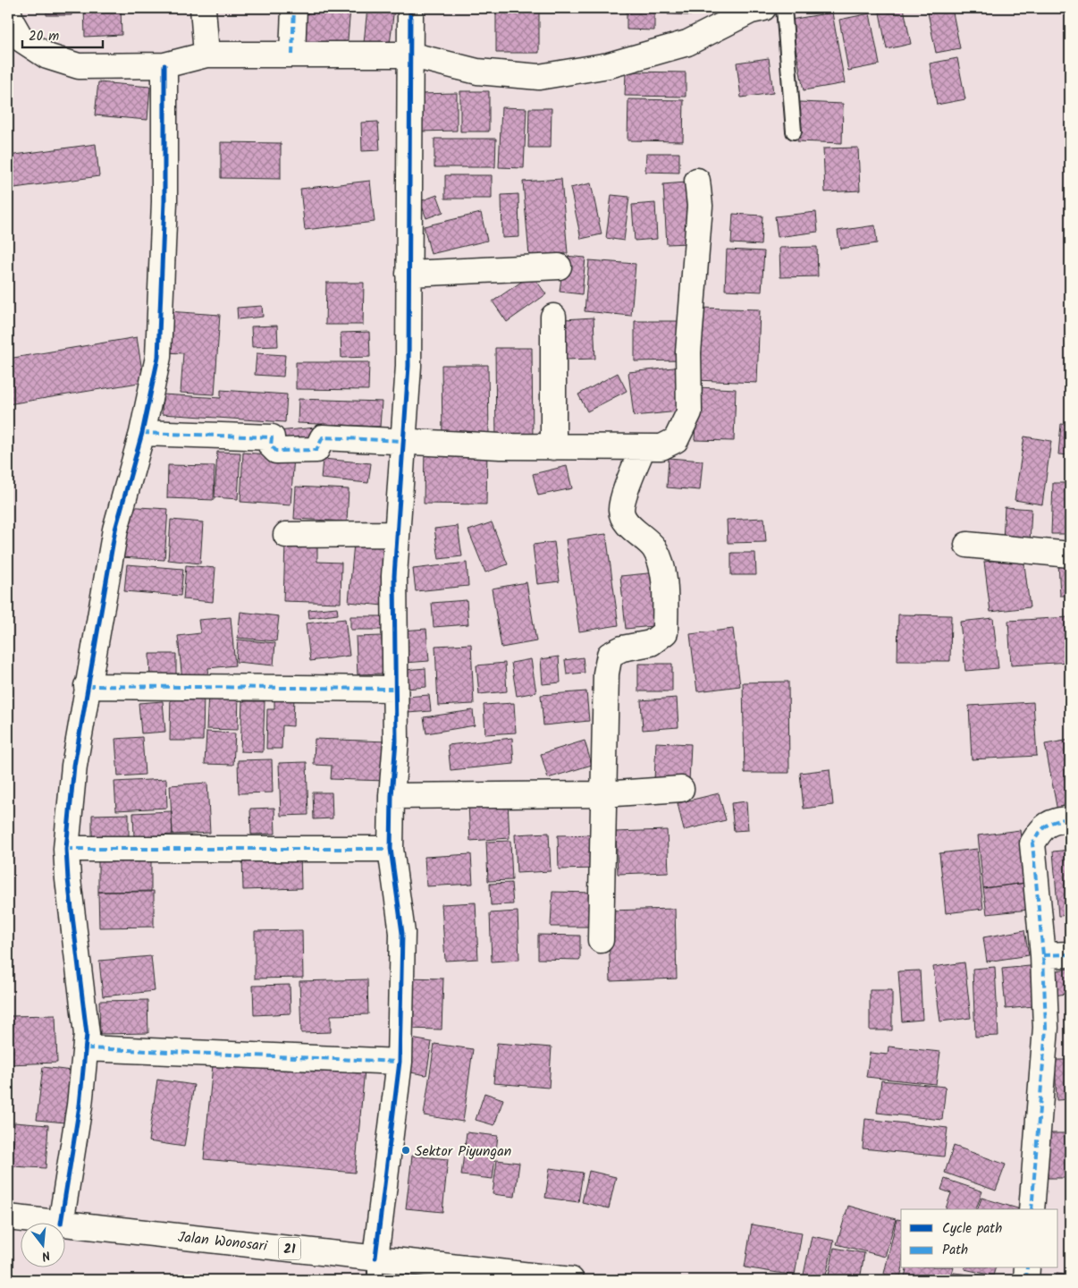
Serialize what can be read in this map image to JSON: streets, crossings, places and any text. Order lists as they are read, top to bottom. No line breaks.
{"streets":{"main road":["Jalan Wonosari","21"]},"places":["Sektor Piyungan"],"legend":["Cycle path","Path"],"scale_bar":"20 m","north":"bottom"}
